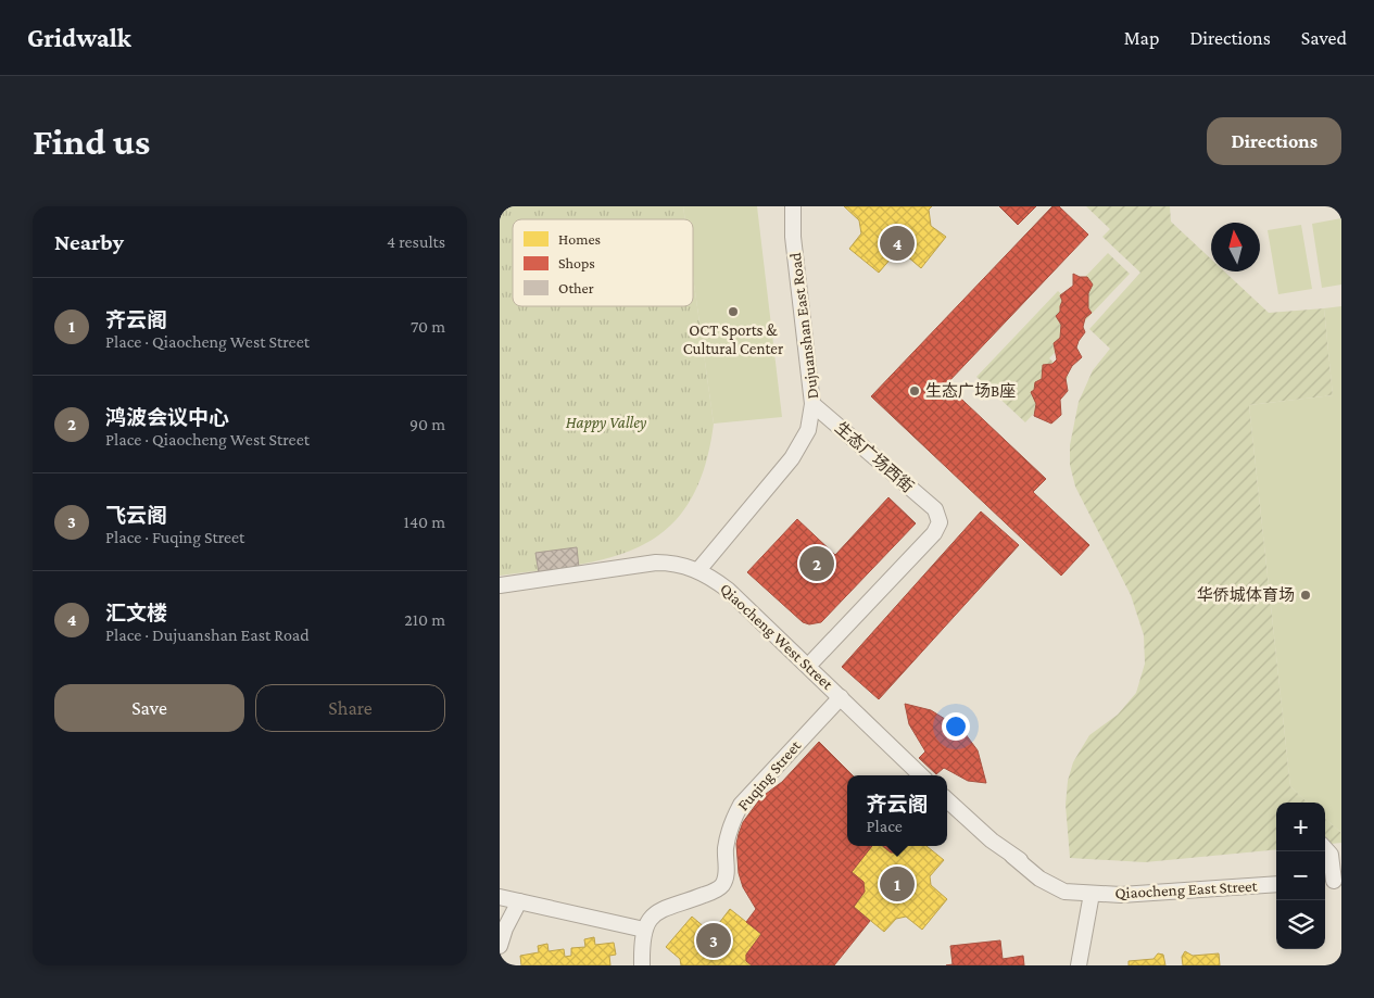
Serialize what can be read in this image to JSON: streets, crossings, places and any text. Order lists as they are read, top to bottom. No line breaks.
{"streets":{"street":["Dujuanshan East Road","生态广场西街","Qiaocheng West Street","Fuqing Street","Qiaocheng East Street"]},"crossings":[["Dujuanshan East Road","生态广场西街"],["Dujuanshan East Road","Qiaocheng West Street"],["Qiaocheng West Street","Fuqing Street"]],"parks":["Happy Valley"],"places":["OCT Sports & Cultural Center","生态广场B座","华侨城体育场"],"legend":["Homes","Shops","Other"],"north":"top","page":{"header":"Gridwalk","nav":["Map","Directions","Saved"],"buttons":["Directions",["Save","Share"]],"title":"Find us","heading":["Nearby","4 results"],"pins":["4","2","1","3"],"list":[{"mark":"1","name":"齐云阁","note":"Place · Qiaocheng West Street","value":"70 m"},{"mark":"2","name":"鸿波会议中心","note":"Place · Qiaocheng West Street","value":"90 m"},{"mark":"3","name":"飞云阁","note":"Place · Fuqing Street","value":"140 m"},{"mark":"4","name":"汇文楼","note":"Place · Dujuanshan East Road","value":"210 m"}],"popup":["齐云阁","Place"],"map_buttons":["+","−"]}}
